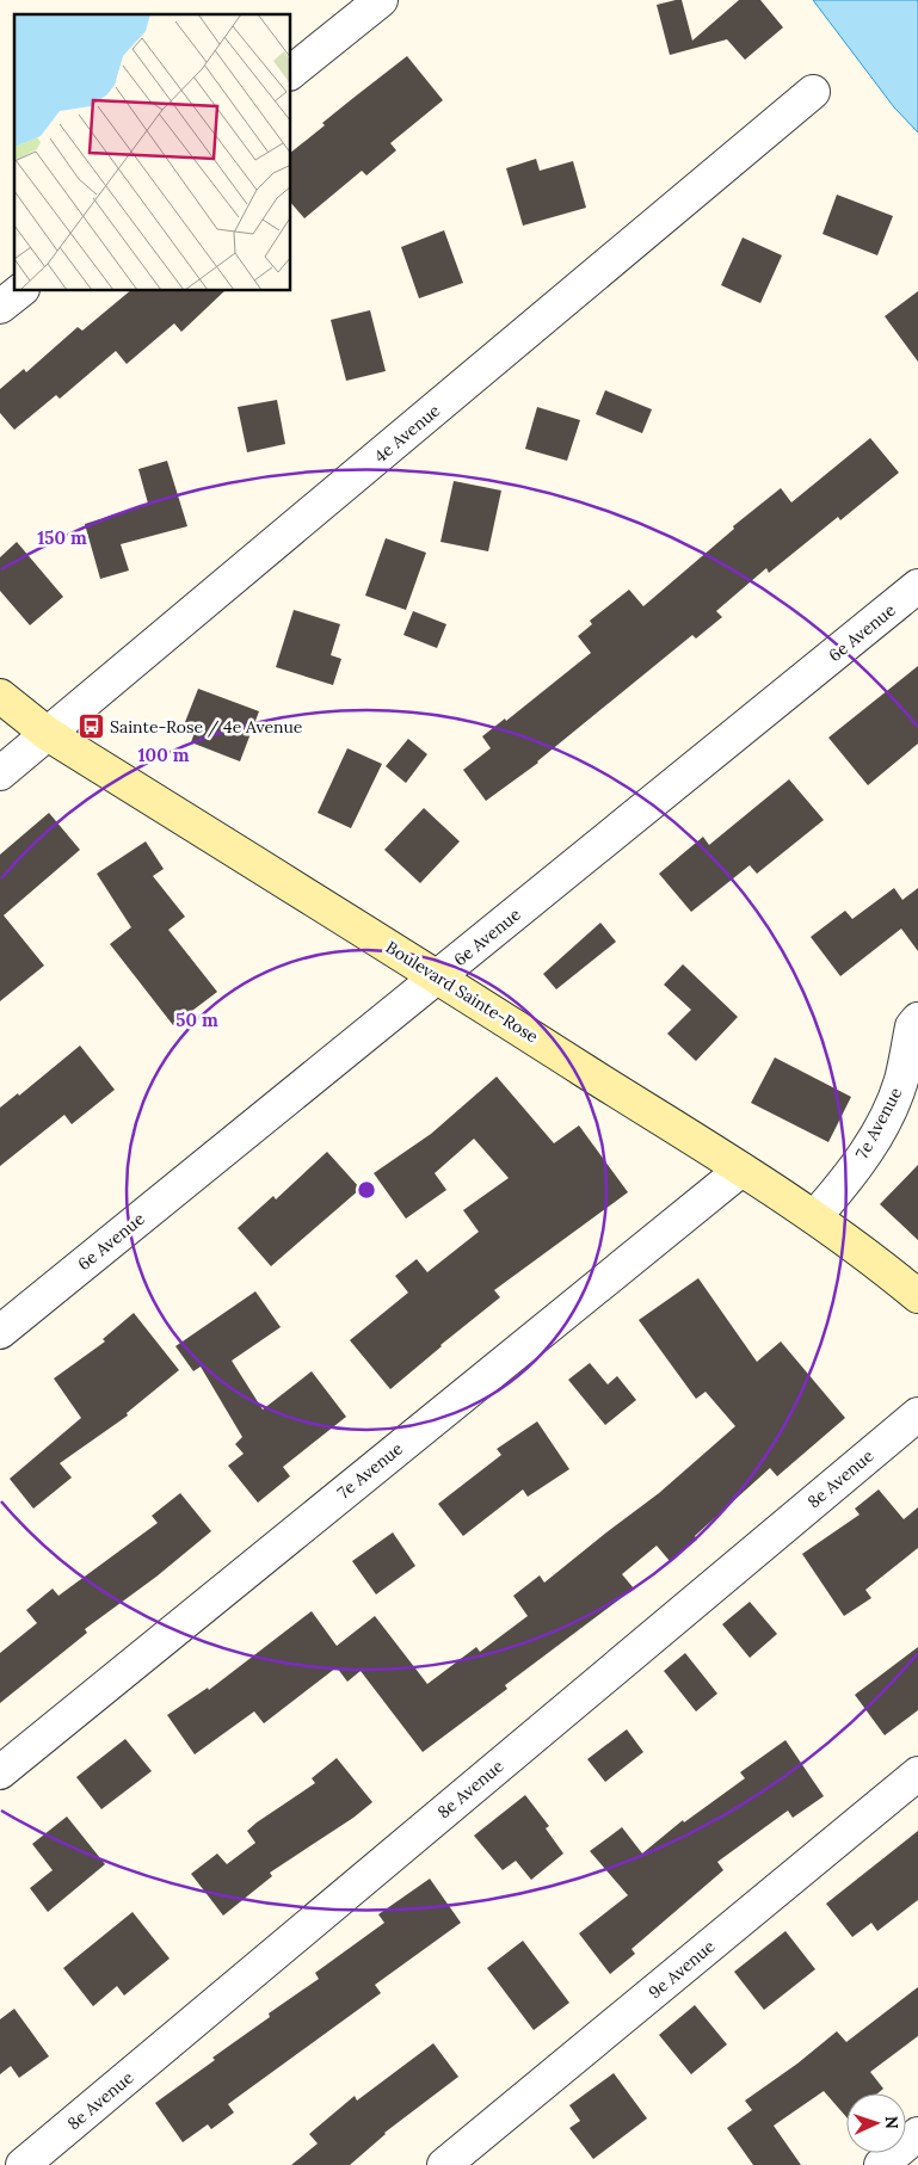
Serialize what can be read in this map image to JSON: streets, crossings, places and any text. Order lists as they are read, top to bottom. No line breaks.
{"streets":{"street":["4e Avenue","6e Avenue","Boulevard Sainte-Rose","7e Avenue","8e Avenue","9e Avenue"]},"crossings":[["4e Avenue","Boulevard Sainte-Rose"],["6e Avenue","Boulevard Sainte-Rose"],["Boulevard Sainte-Rose","7e Avenue"]],"places":{"bus stop":["Sainte-Rose / 4e Avenue"]},"north":"right","rings":["150 m","100 m","50 m"]}
